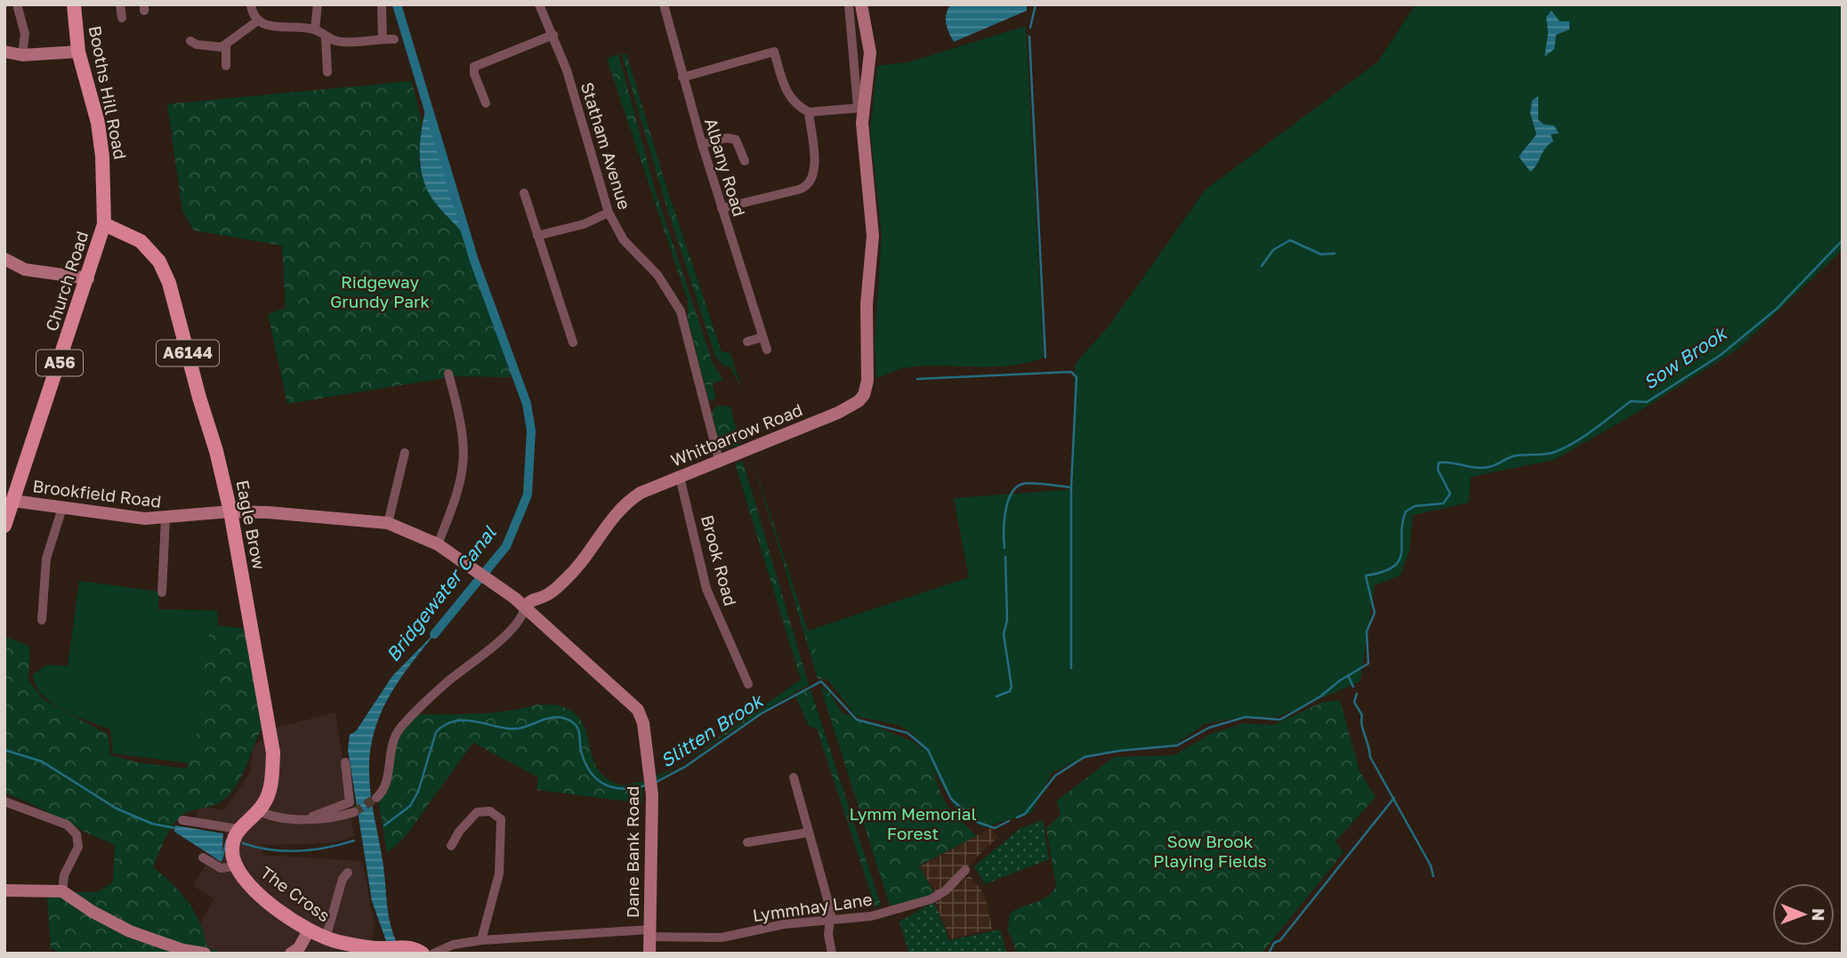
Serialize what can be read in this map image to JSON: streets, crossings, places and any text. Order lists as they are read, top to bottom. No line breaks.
{"streets":{"main road":["Booths Hill Road","Church Road","A6144","A56","Eagle Brow","The Cross"],"street":["Statham Avenue","Albany Road","Whitbarrow Road","Brookfield Road","Brook Road","Dane Bank Road","Lymmhay Lane"]},"crossings":[["Booths Hill Road","Church Road"],["Booths Hill Road","Eagle Brow"],["Statham Avenue","Whitbarrow Road"],["Church Road","Brookfield Road"],["Church Road","Eagle Brow"],["Whitbarrow Road","Brookfield Road"],["Whitbarrow Road","Brook Road"],["Whitbarrow Road","Dane Bank Road"],["Brookfield Road","Eagle Brow"],["Brookfield Road","Dane Bank Road"],["Eagle Brow","The Cross"],["Dane Bank Road","Lymmhay Lane"]],"water":["Sow Brook","Bridgewater Canal","Slitten Brook"],"parks":["Ridgeway Grundy Park","Lymm Memorial Forest","Sow Brook Playing Fields"],"north":"right"}
